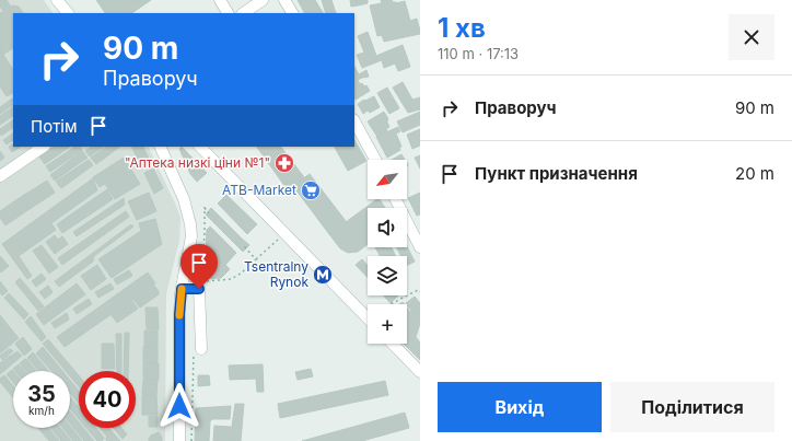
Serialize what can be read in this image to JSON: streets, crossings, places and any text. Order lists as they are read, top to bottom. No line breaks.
{"places":{"pharmacy":["\"Аптека низкі ціни №1\""],"supermarket":["ATB-Market"],"metro station":["Tsentralny Rynok"]},"north":"bottom left","page":{"heading":["1 хв","110 m · 17:13"],"turn":["90 m","Праворуч"],"list":[{"name":"Праворуч","value":"90 m"},{"name":"Пункт призначення","value":"20 m"}],"then":"Потім","map_buttons":"+","speed":"35 km/h","limit":"40","buttons":["Вихід","Поділитися"]}}
